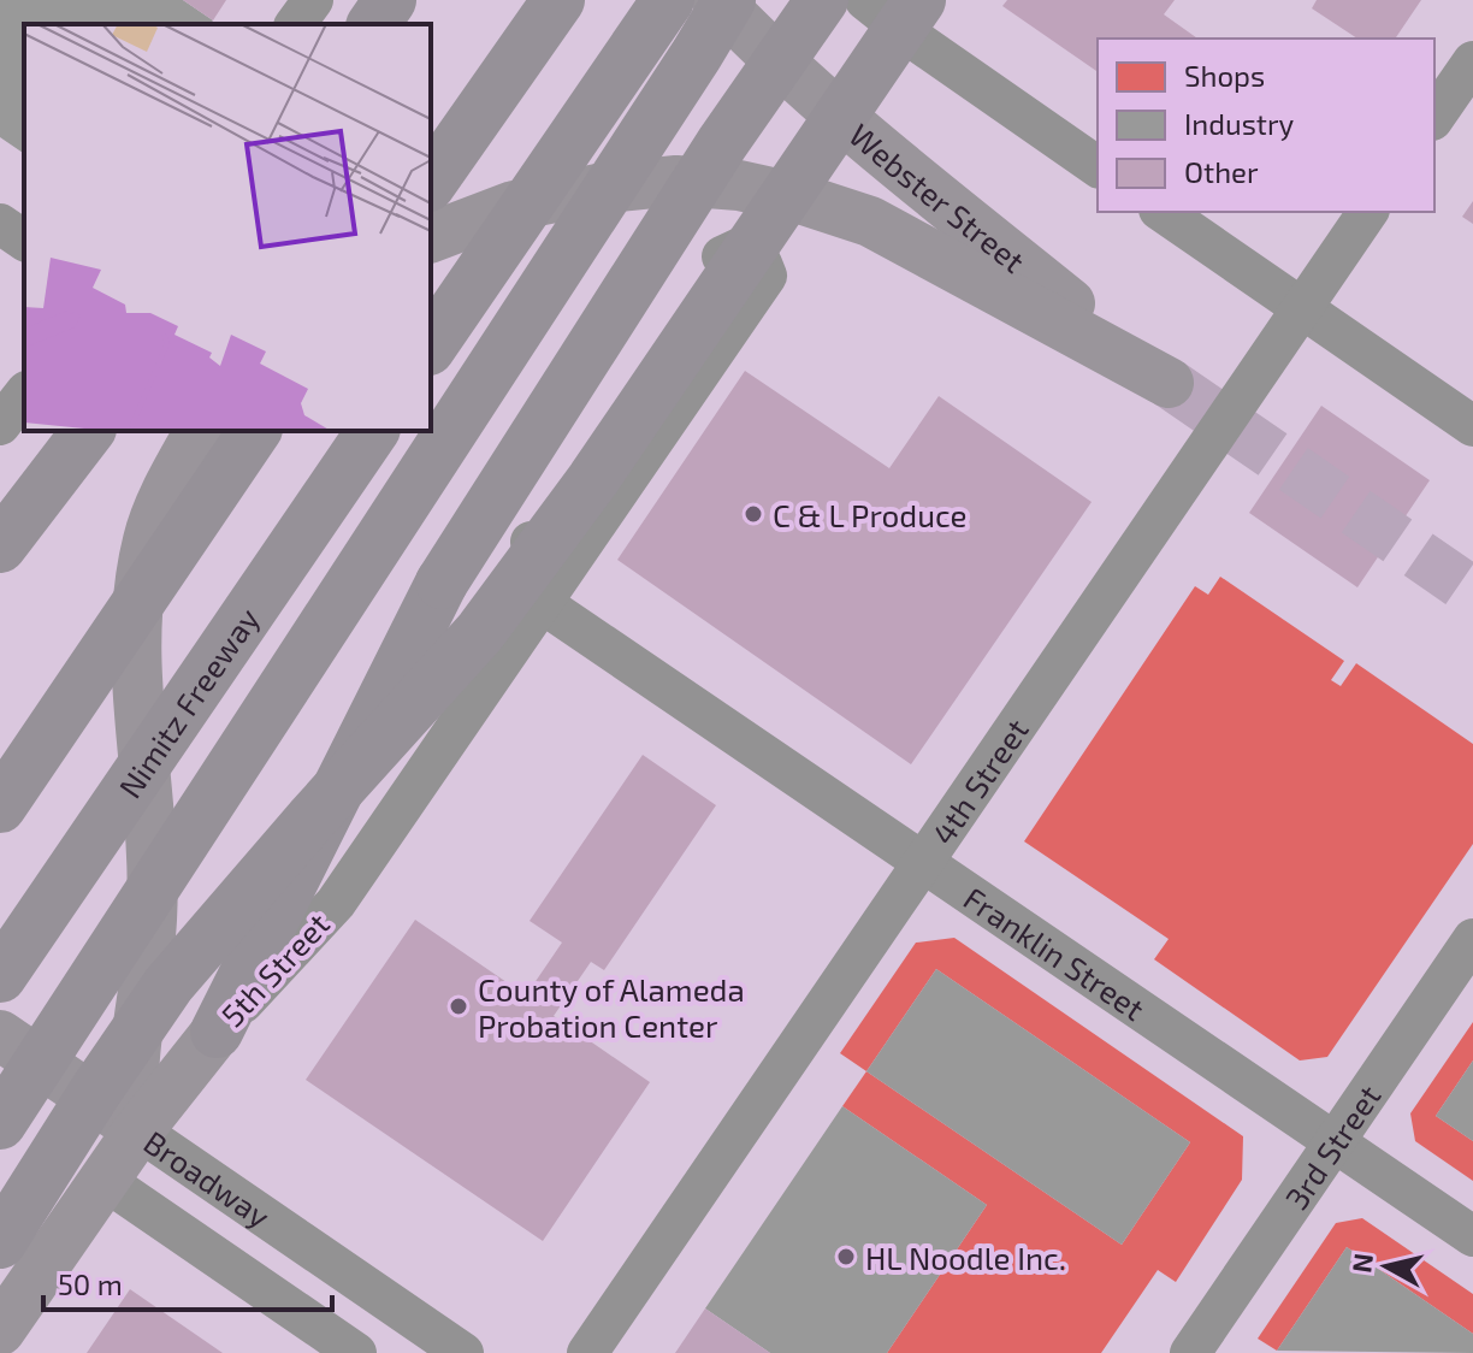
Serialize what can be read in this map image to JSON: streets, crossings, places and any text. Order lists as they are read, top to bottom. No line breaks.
{"streets":{"highway":["Nimitz Freeway"],"main road":["Webster Street","5th Street","Broadway"],"street":["4th Street","Franklin Street","3rd Street"]},"crossings":[["4th Street","Franklin Street"],["Franklin Street","5th Street"],["Franklin Street","3rd Street"],["5th Street","Broadway"]],"places":["C & L Produce","County of Alameda Probation Center","HL Noodle Inc."],"legend":["Shops","Industry","Other"],"scale_bar":"50 m","north":"left"}
